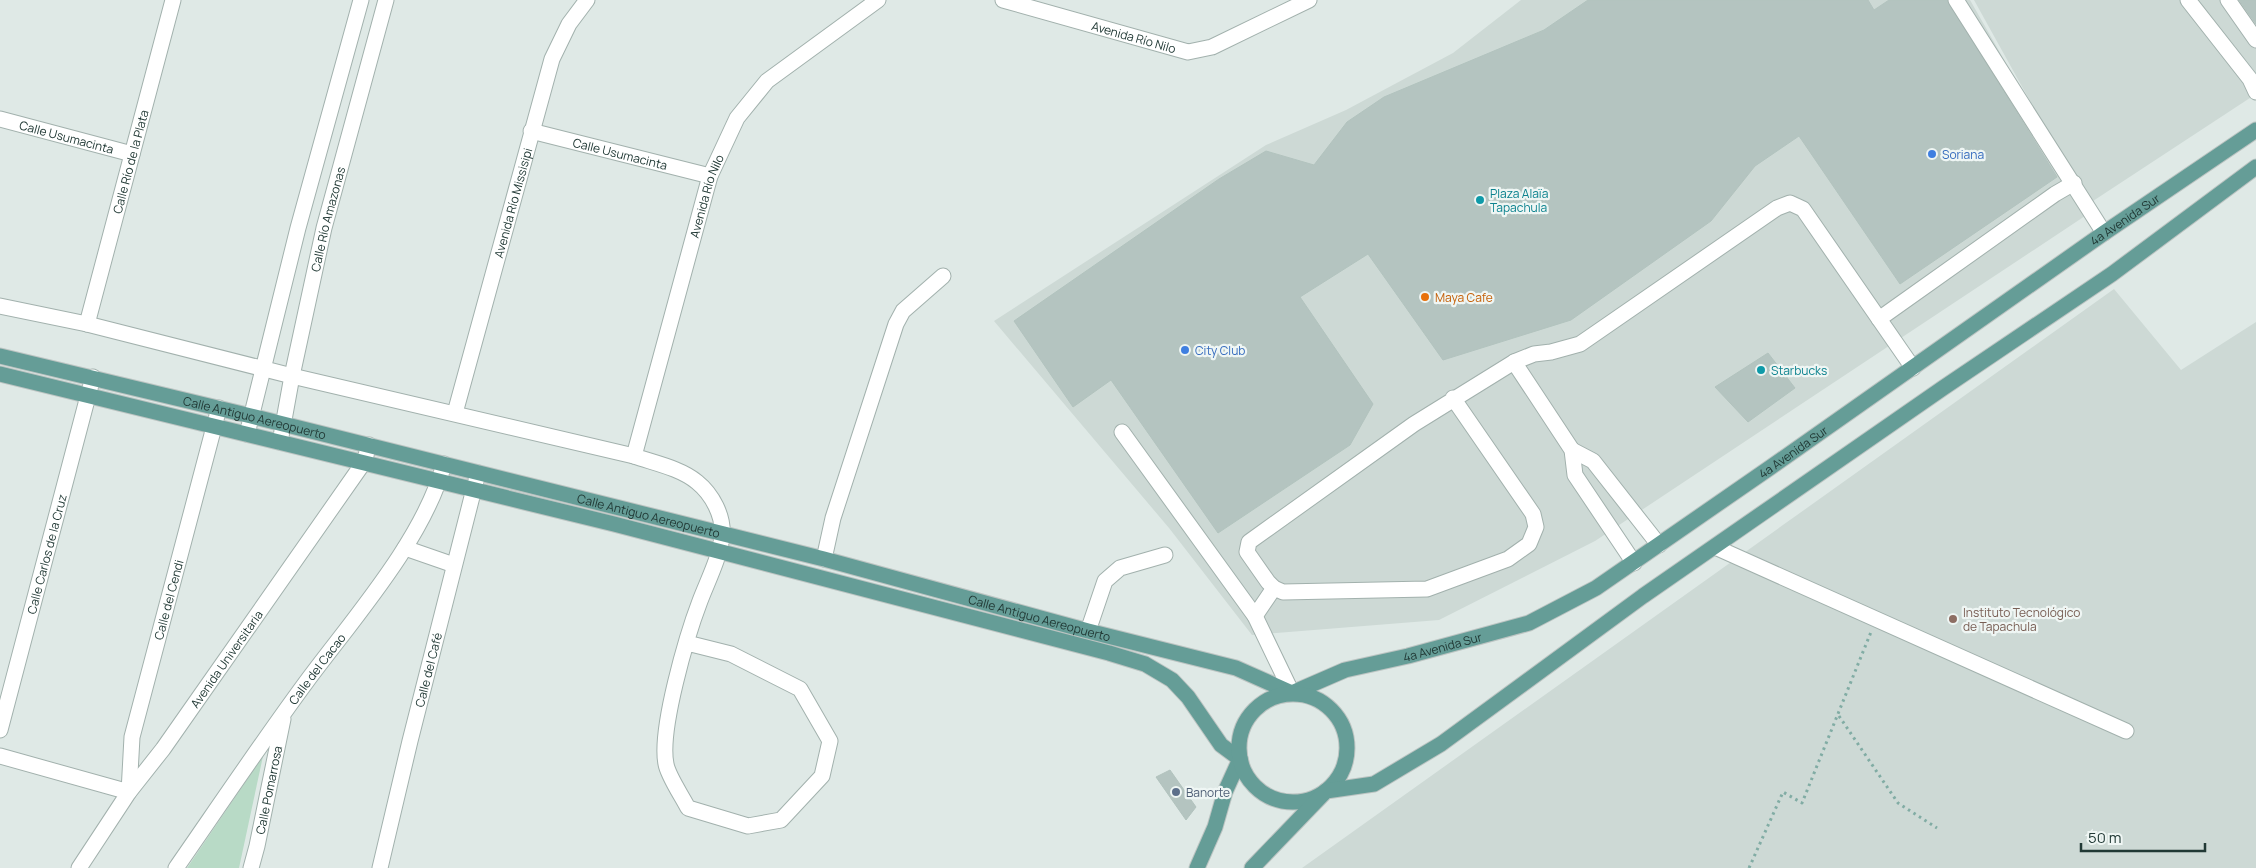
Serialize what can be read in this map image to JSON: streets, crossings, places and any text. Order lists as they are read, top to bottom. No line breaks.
{"streets":{"main road":["4a Avenida Sur","Calle Antiguo Aereopuerto"],"street":["Avenida Río Nilo","Calle Usumacinta","Calle Río de la Plata","Avenida Río Missisipi","Calle Río Amazonas","Calle Carlos de la Cruz","Calle del Cendi","Avenida Universitaria","Calle del Cacao","Calle del Café","Calle Pomarrosa"]},"crossings":[["Avenida Río Nilo","Calle Usumacinta"],["Calle Usumacinta","Calle Río de la Plata"],["Calle Usumacinta","Avenida Río Missisipi"],["4a Avenida Sur","Calle Antiguo Aereopuerto"],["Calle Río Amazonas","Calle Antiguo Aereopuerto"],["Calle Antiguo Aereopuerto","Calle Carlos de la Cruz"],["Calle Antiguo Aereopuerto","Calle del Cendi"],["Calle Antiguo Aereopuerto","Avenida Universitaria"],["Calle Antiguo Aereopuerto","Calle del Cacao"],["Calle Antiguo Aereopuerto","Calle del Café"],["Calle del Cendi","Avenida Universitaria"],["Calle del Cacao","Calle Pomarrosa"]],"places":["Soriana","Plaza Alaïa Tapachula","Maya Cafe","City Club","Starbucks","Instituto Tecnológico de Tapachula","Banorte"],"scale_bar":"50 m"}
